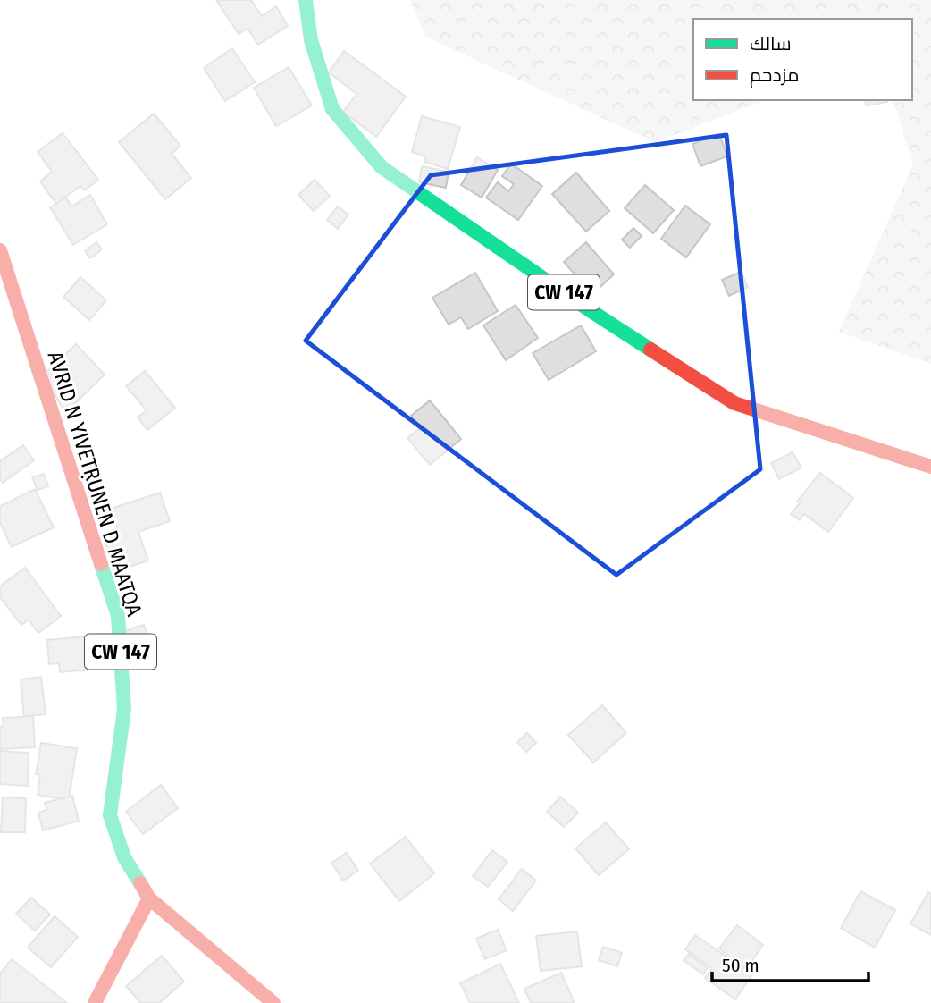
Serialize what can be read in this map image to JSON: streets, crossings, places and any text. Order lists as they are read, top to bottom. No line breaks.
{"streets":{"main road":["CW 147","AVRID N YIVETṚUNEN D MAATQA"]},"legend":["سالك","مزدحم"],"scale_bar":"50 m"}
